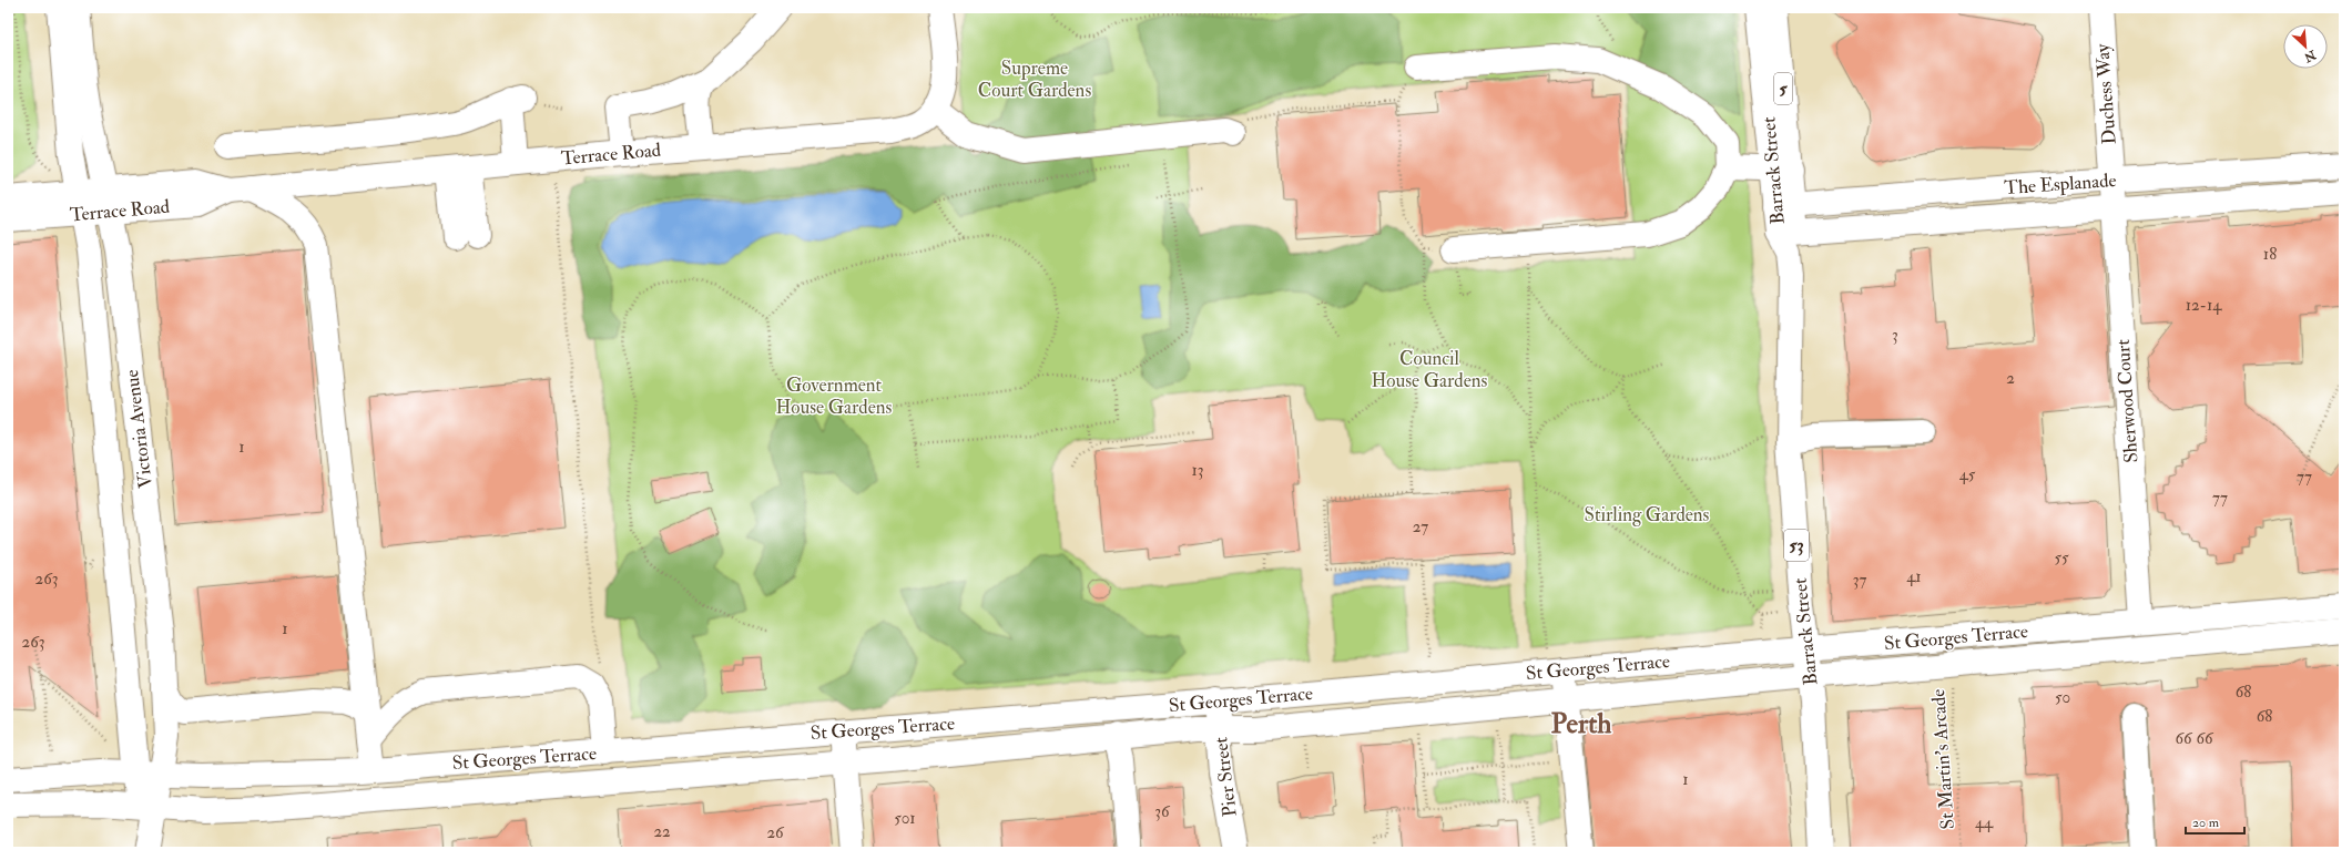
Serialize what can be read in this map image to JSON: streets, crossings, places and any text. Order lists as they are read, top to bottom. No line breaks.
{"streets":{"main road":["5","Duchess Way","Terrace Road","Barrack Street","The Esplanade","Sherwood Court","Victoria Avenue","53","St Georges Terrace","Pier Street"],"path":["St Martin's Arcade"]},"crossings":[["Duchess Way","The Esplanade"],["Duchess Way","Sherwood Court"],["Terrace Road","Victoria Avenue"],["Barrack Street","The Esplanade"],["Barrack Street","St Georges Terrace"],["The Esplanade","Sherwood Court"],["Sherwood Court","St Georges Terrace"],["Victoria Avenue","St Georges Terrace"],["St Georges Terrace","St Martin's Arcade"],["St Georges Terrace","Pier Street"]],"districts":["Perth"],"parks":["Supreme Court Gardens","Council House Gardens","Government House Gardens","Stirling Gardens"],"house_numbers":["18","12-14","3","2","1","13","45","77","77","27","55","41","263","37","1","263","68","50","68","66","66","1","36","501","44","22","26"],"scale_bar":"20 m","north":"bottom right"}
